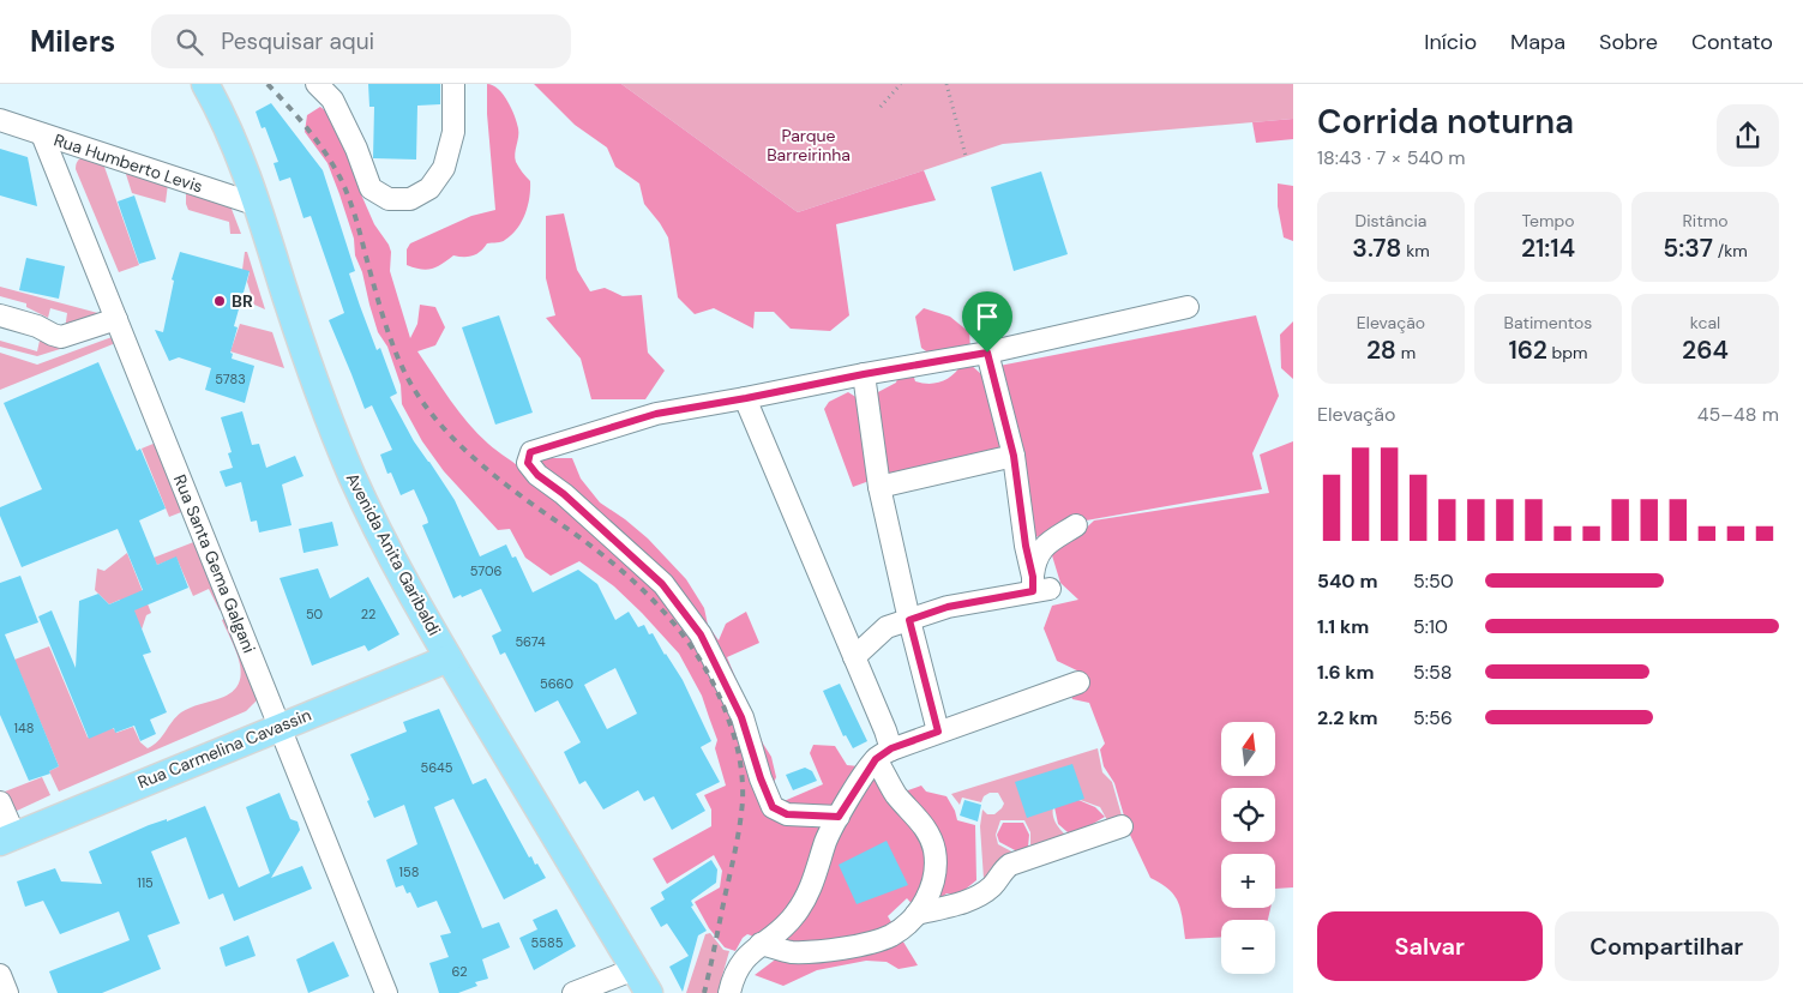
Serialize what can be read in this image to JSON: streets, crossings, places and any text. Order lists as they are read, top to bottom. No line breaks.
{"streets":{"main road":["Avenida Anita Garibaldi","Rua Carmelina Cavassin"],"street":["Rua Humberto Levis","Rua Santa Gema Galgani"]},"crossings":[["Rua Humberto Levis","Avenida Anita Garibaldi"],["Rua Humberto Levis","Rua Santa Gema Galgani"],["Avenida Anita Garibaldi","Rua Carmelina Cavassin"],["Rua Santa Gema Galgani","Rua Carmelina Cavassin"]],"parks":["Parque Barreirinha"],"places":["BR"],"house_numbers":["5783","5706","50","22","5674","5660","148","5645","158","115","5585","62"],"north":"top","page":{"header":"Milers","search":"Pesquisar aqui","nav":["Início","Mapa","Sobre","Contato"],"heading":["Corrida noturna","18:43 · 7 × 540 m"],"stats":[["Distância","3.78 km"],["Tempo","21:14"],["Ritmo","5:37 /km"],["Elevação","28 m"],["Batimentos","162 bpm"],["kcal","264"]],"chart":["Elevação","45–48 m"],"list":[{"name":"540 m","note":"5:50"},{"name":"1.1 km","note":"5:10"},{"name":"1.6 km","note":"5:58"},{"name":"2.2 km","note":"5:56"}],"map_buttons":["+","−"],"buttons":["Salvar","Compartilhar"]}}
